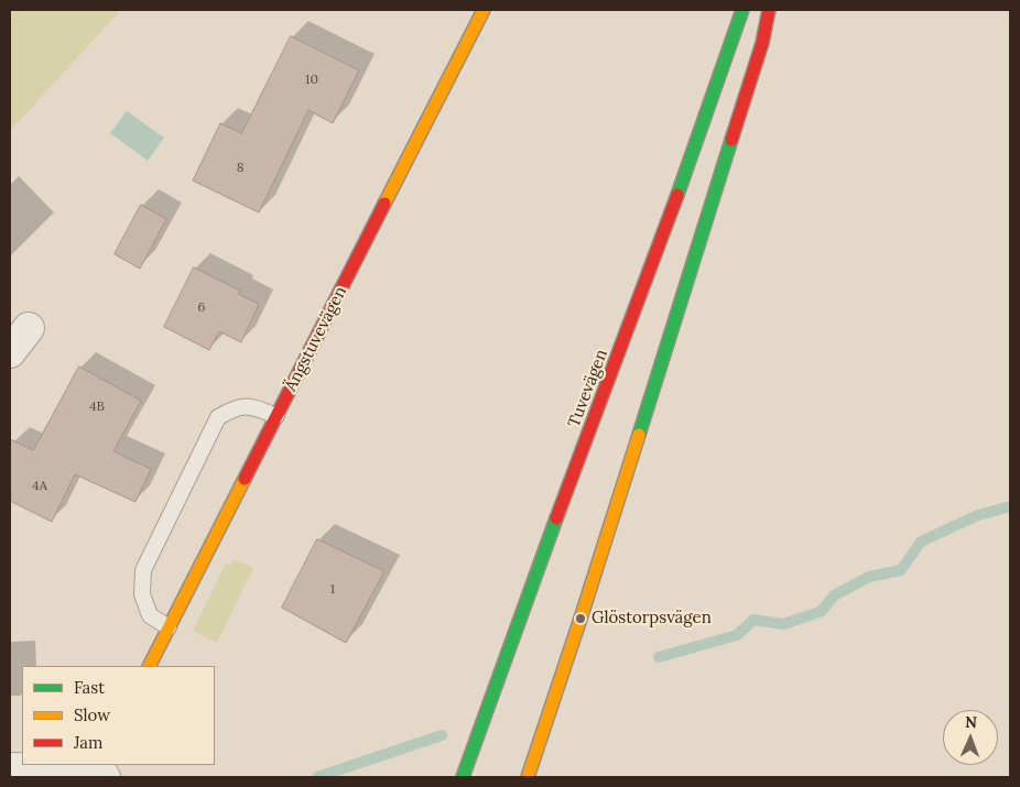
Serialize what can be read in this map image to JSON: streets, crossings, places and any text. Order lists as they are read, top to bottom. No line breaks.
{"streets":{"main road":["Ängstuvevägen","Tuvevägen"]},"places":["Glöstorpsvägen"],"house_numbers":["10","8","6","4B","4A","1"],"legend":["Fast","Slow","Jam"],"north":"top"}
